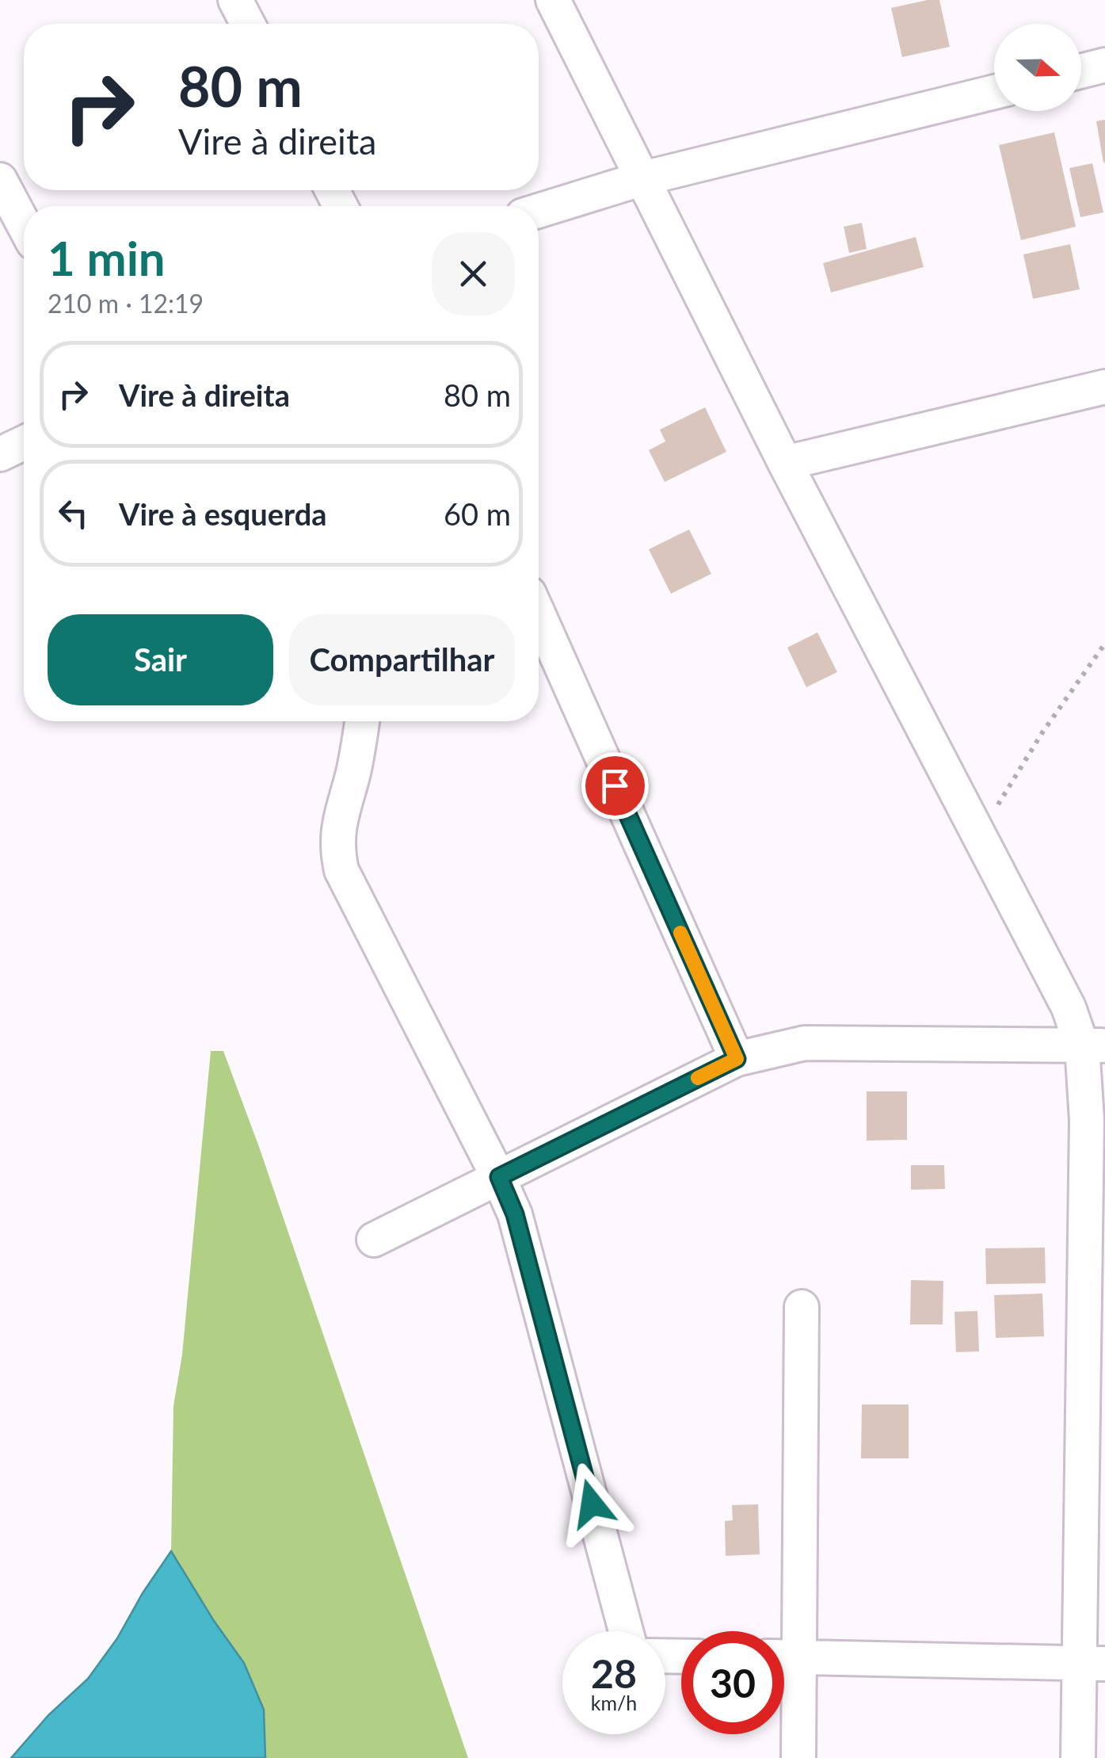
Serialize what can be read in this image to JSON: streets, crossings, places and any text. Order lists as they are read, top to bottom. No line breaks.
{"north":"right","page":{"turn":["80 m","Vire à direita"],"heading":["1 min","210 m · 12:19"],"list":[{"name":"Vire à direita","value":"80 m"},{"name":"Vire à esquerda","value":"60 m"}],"buttons":["Sair","Compartilhar"],"speed":"28 km/h","limit":"30"}}
